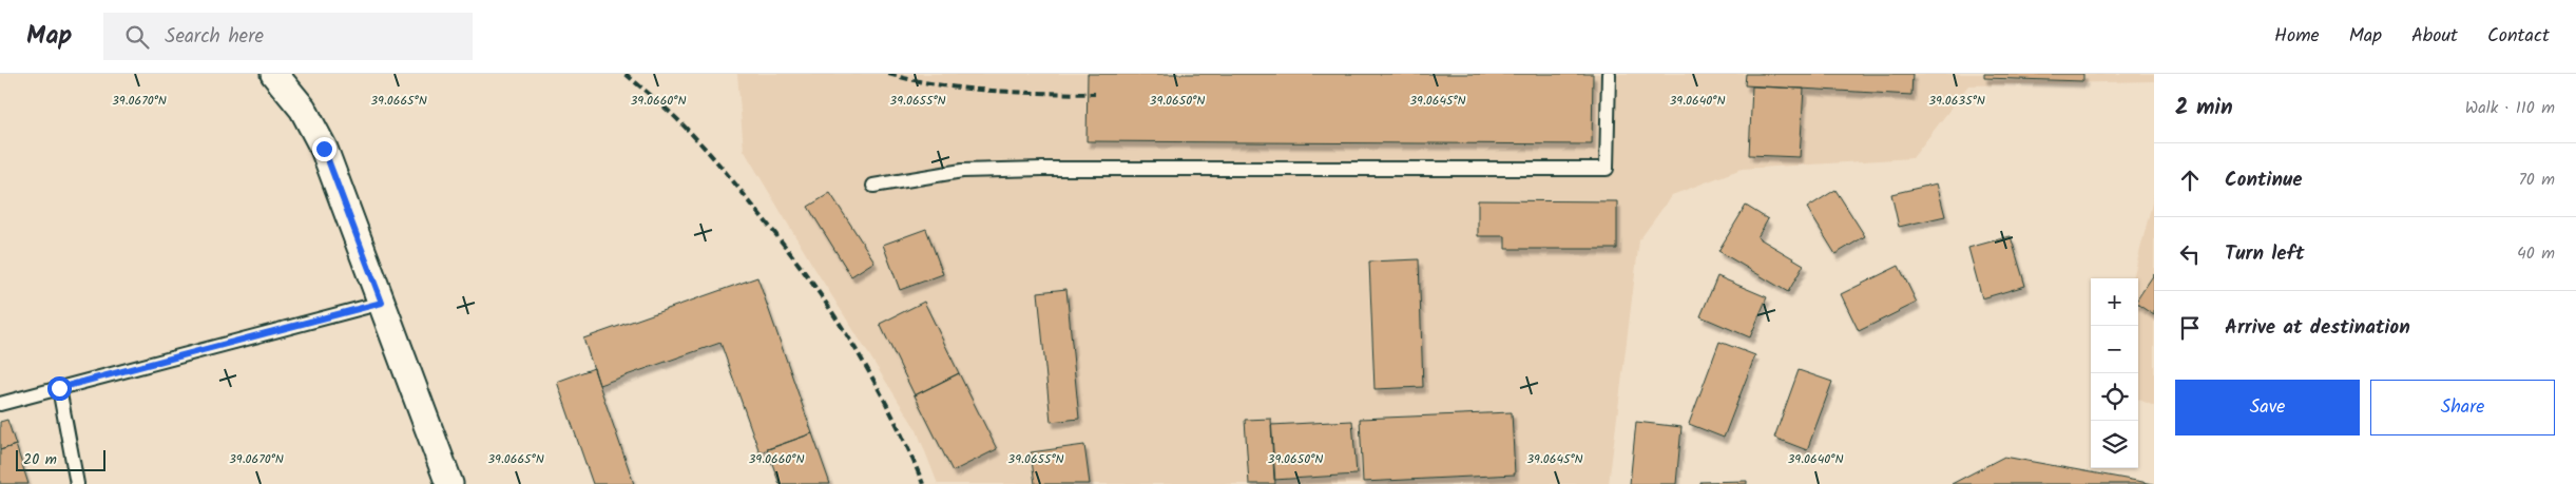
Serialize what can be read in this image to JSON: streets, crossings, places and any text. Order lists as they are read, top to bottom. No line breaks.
{"scale_bar":"20 m","page":{"header":"Map","search":"Search here","nav":["Home","Map","About","Contact"],"heading":["2 min","Walk · 110 m"],"list":[["Continue","70 m"],["Turn left","40 m"],"Arrive at destination"],"map_buttons":["+","−"],"buttons":["Save","Share"],"scale":"20 m"},"coordinates":["39.0670°N","39.0665°N","39.0660°N","39.0655°N","39.0650°N","39.0645°N","39.0640°N","39.0635°N"]}
